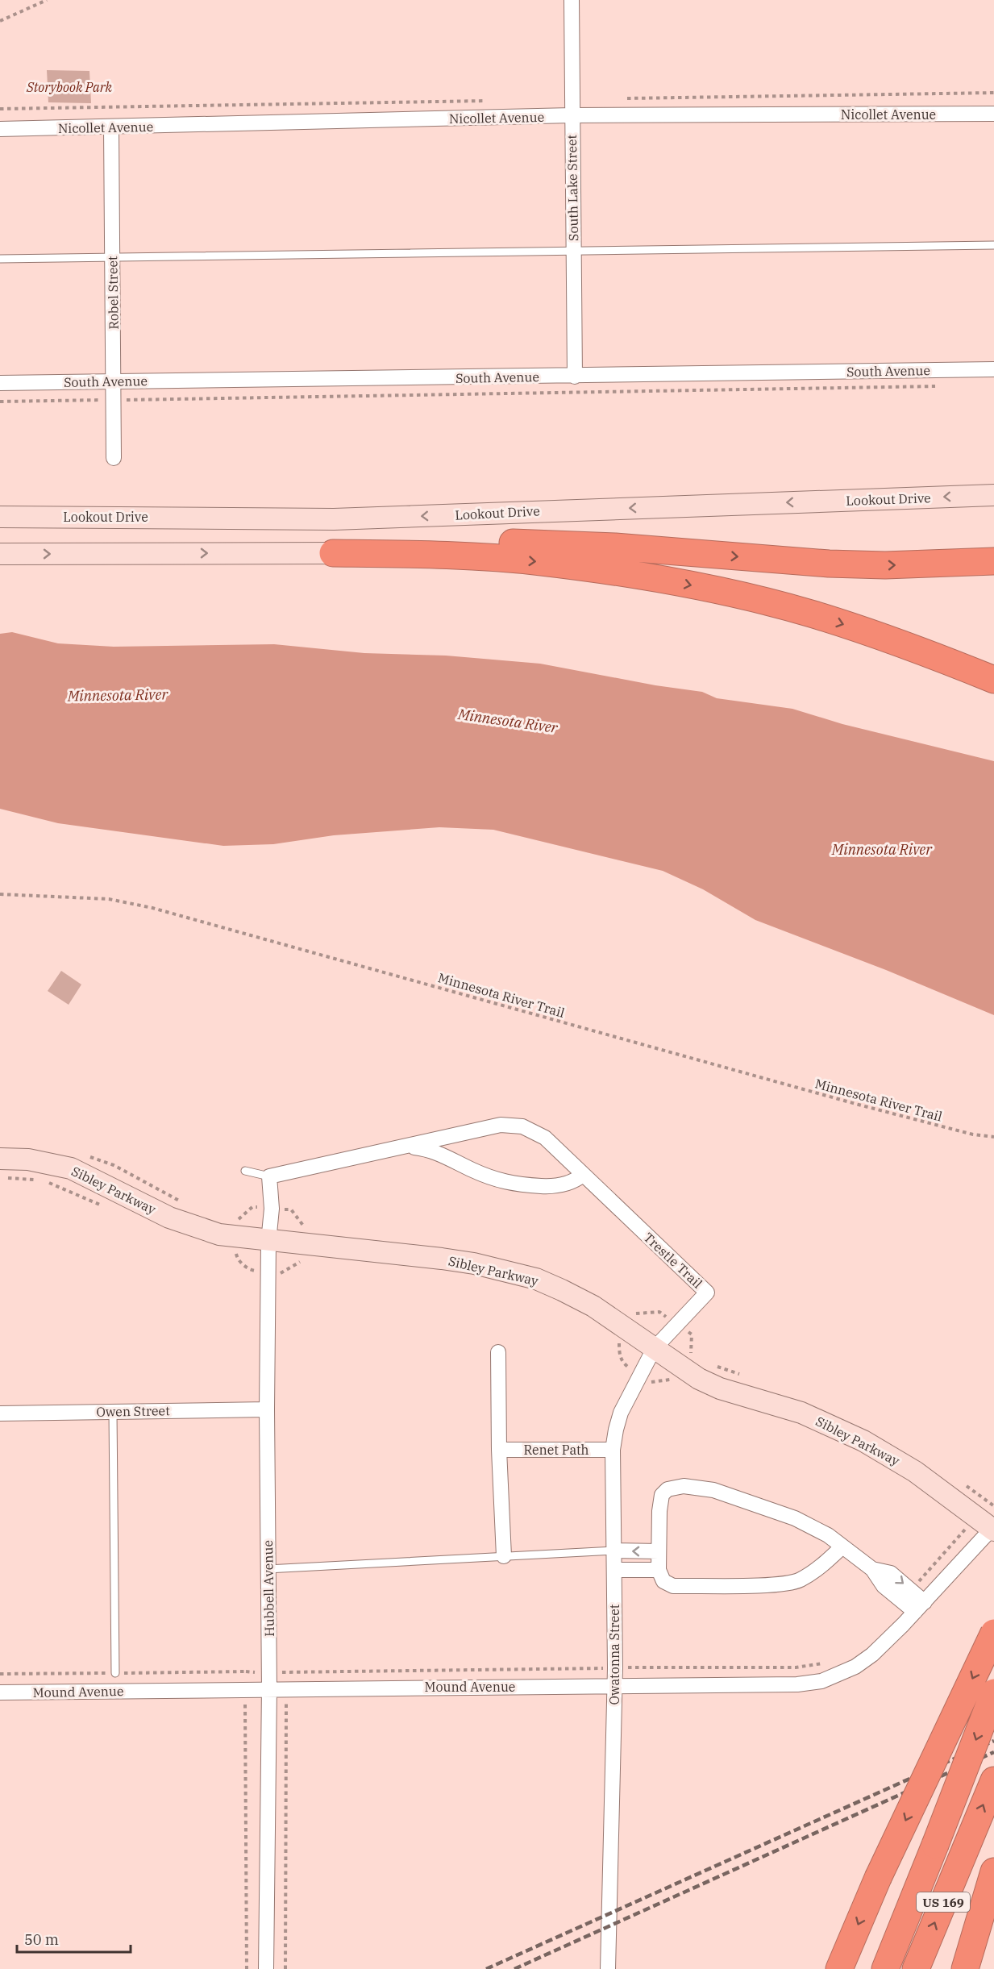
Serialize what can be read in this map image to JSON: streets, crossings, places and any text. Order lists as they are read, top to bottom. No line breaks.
{"streets":{"highway":["US 169"],"main road":["Lookout Drive","Sibley Parkway"],"street":["Nicollet Avenue","South Lake Street","Robel Street","South Avenue","Trestle Trail","Owen Street","Renet Path","Hubbell Avenue","Owatonna Street","Mound Avenue"],"path":["Minnesota River Trail"]},"crossings":[["Nicollet Avenue","South Lake Street"],["Nicollet Avenue","Robel Street"],["South Lake Street","South Avenue"],["Robel Street","South Avenue"],["Sibley Parkway","Trestle Trail"],["Sibley Parkway","Hubbell Avenue"],["Sibley Parkway","Owatonna Street"],["Sibley Parkway","Mound Avenue"],["Trestle Trail","Hubbell Avenue"],["Trestle Trail","Owatonna Street"],["Owen Street","Hubbell Avenue"],["Renet Path","Owatonna Street"],["Hubbell Avenue","Mound Avenue"],["Owatonna Street","Mound Avenue"]],"water":["Minnesota River"],"parks":["Storybook Park"],"scale_bar":"50 m"}
